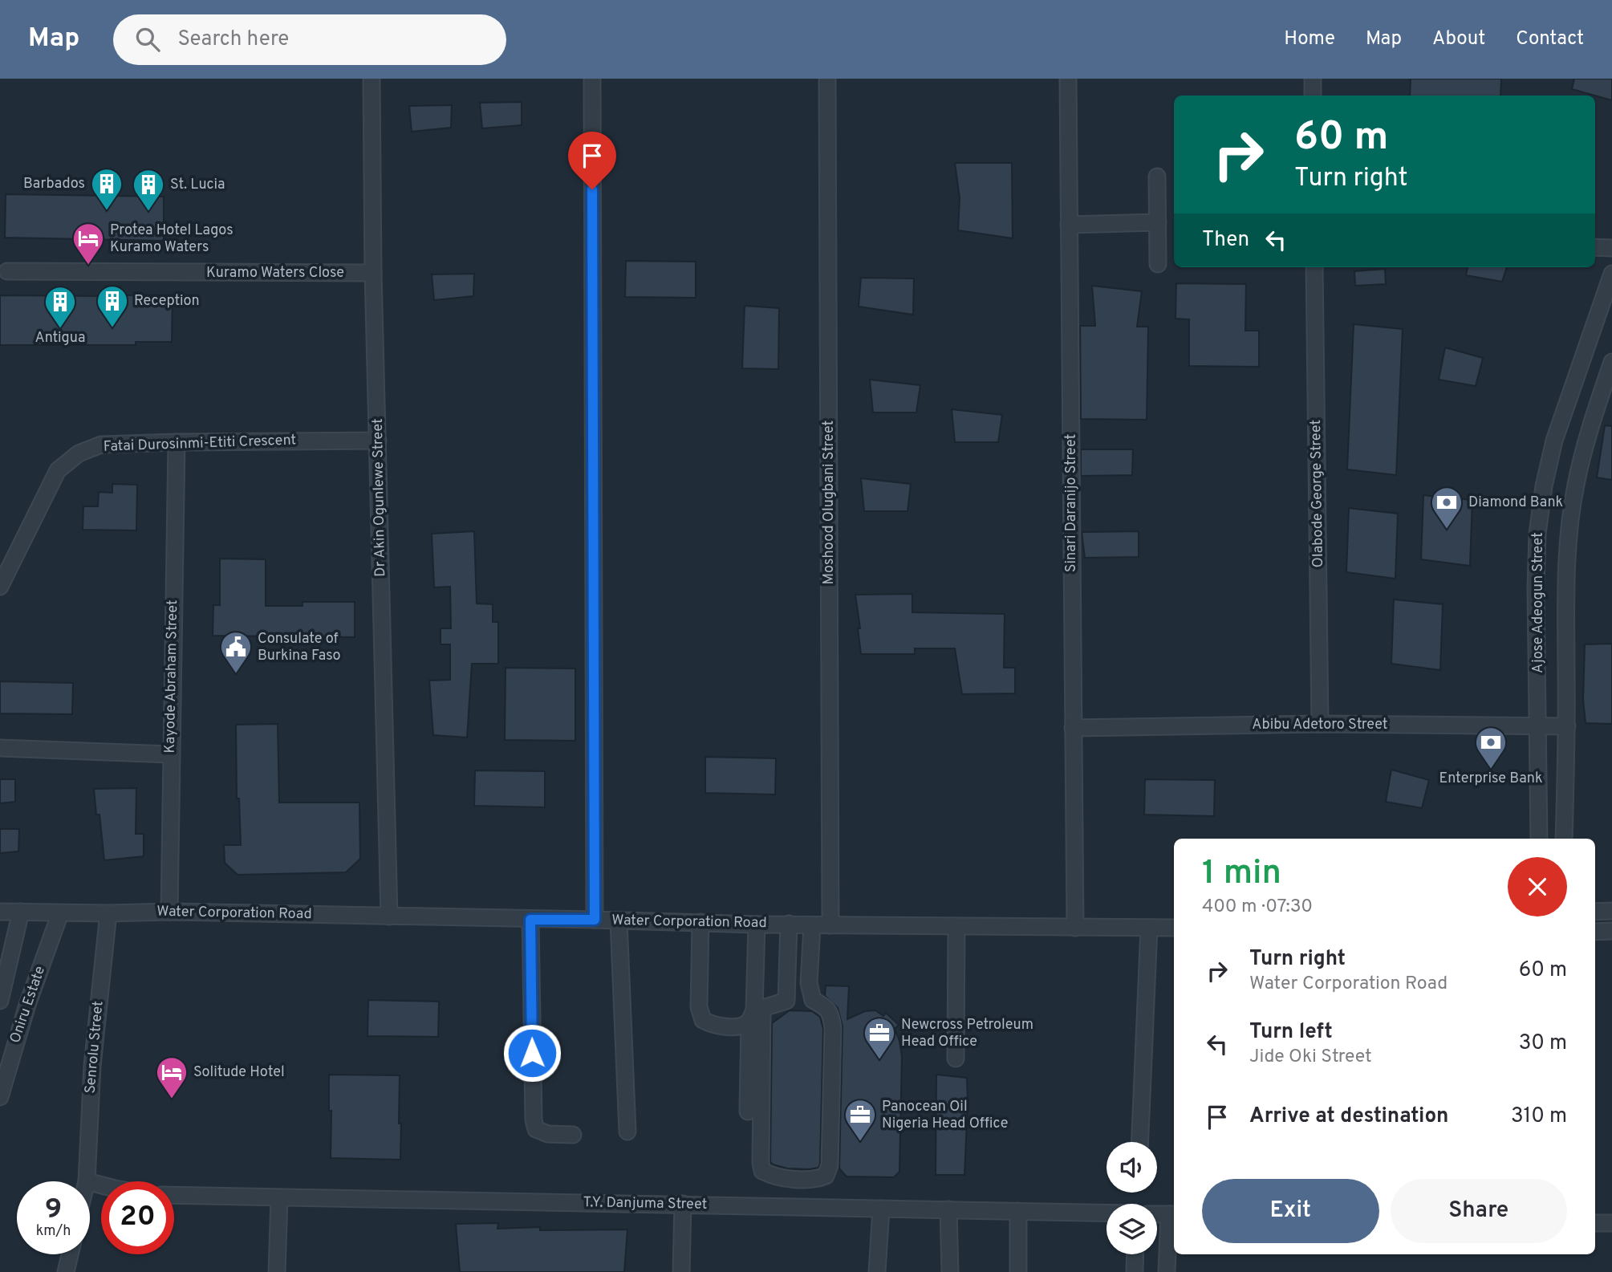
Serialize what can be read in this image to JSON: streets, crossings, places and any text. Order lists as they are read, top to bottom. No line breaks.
{"streets":{"street":["Kuramo Waters Close","Fatai Durosinmi-Etiti Crescent","Olabode George Street","Dr Akin Ogunlewe Street","Moshood Olugbani Street","Sinari Daranijo Street","Ajose Adeogun Street","Kayode Abraham Street","Abibu Adetoro Street","Water Corporation Road","Oniru Estate","Senrolu Street","T.Y. Danjuma Street"]},"crossings":[["Kuramo Waters Close","Dr Akin Ogunlewe Street"],["Fatai Durosinmi-Etiti Crescent","Dr Akin Ogunlewe Street"],["Fatai Durosinmi-Etiti Crescent","Kayode Abraham Street"],["Olabode George Street","Abibu Adetoro Street"],["Dr Akin Ogunlewe Street","Water Corporation Road"],["Moshood Olugbani Street","Water Corporation Road"],["Sinari Daranijo Street","Abibu Adetoro Street"],["Sinari Daranijo Street","Water Corporation Road"],["Ajose Adeogun Street","Abibu Adetoro Street"],["Kayode Abraham Street","Water Corporation Road"],["Water Corporation Road","Oniru Estate"],["Water Corporation Road","Senrolu Street"]],"places":{"building":["Barbados","St. Lucia","Reception","Antigua"],"hotel":["Protea Hotel Lagos Kuramo Waters","Solitude Hotel"],"bank":["Diamond Bank","Enterprise Bank"],"public building":["Consulate of Burkina Faso"],"office":["Newcross Petroleum Head Office","Panocean Oil Nigeria Head Office"]},"page":{"header":"Map","search":"Search here","nav":["Home","Map","About","Contact"],"turn":["60 m","Turn right"],"then":"Then","heading":["1 min","400 m · 07:30"],"list":[{"name":"Turn right","note":"Water Corporation Road","value":"60 m"},{"name":"Turn left","note":"Jide Oki Street","value":"30 m"},{"name":"Arrive at destination","value":"310 m"}],"buttons":["Exit","Share"],"speed":"9 km/h","limit":"20"}}
